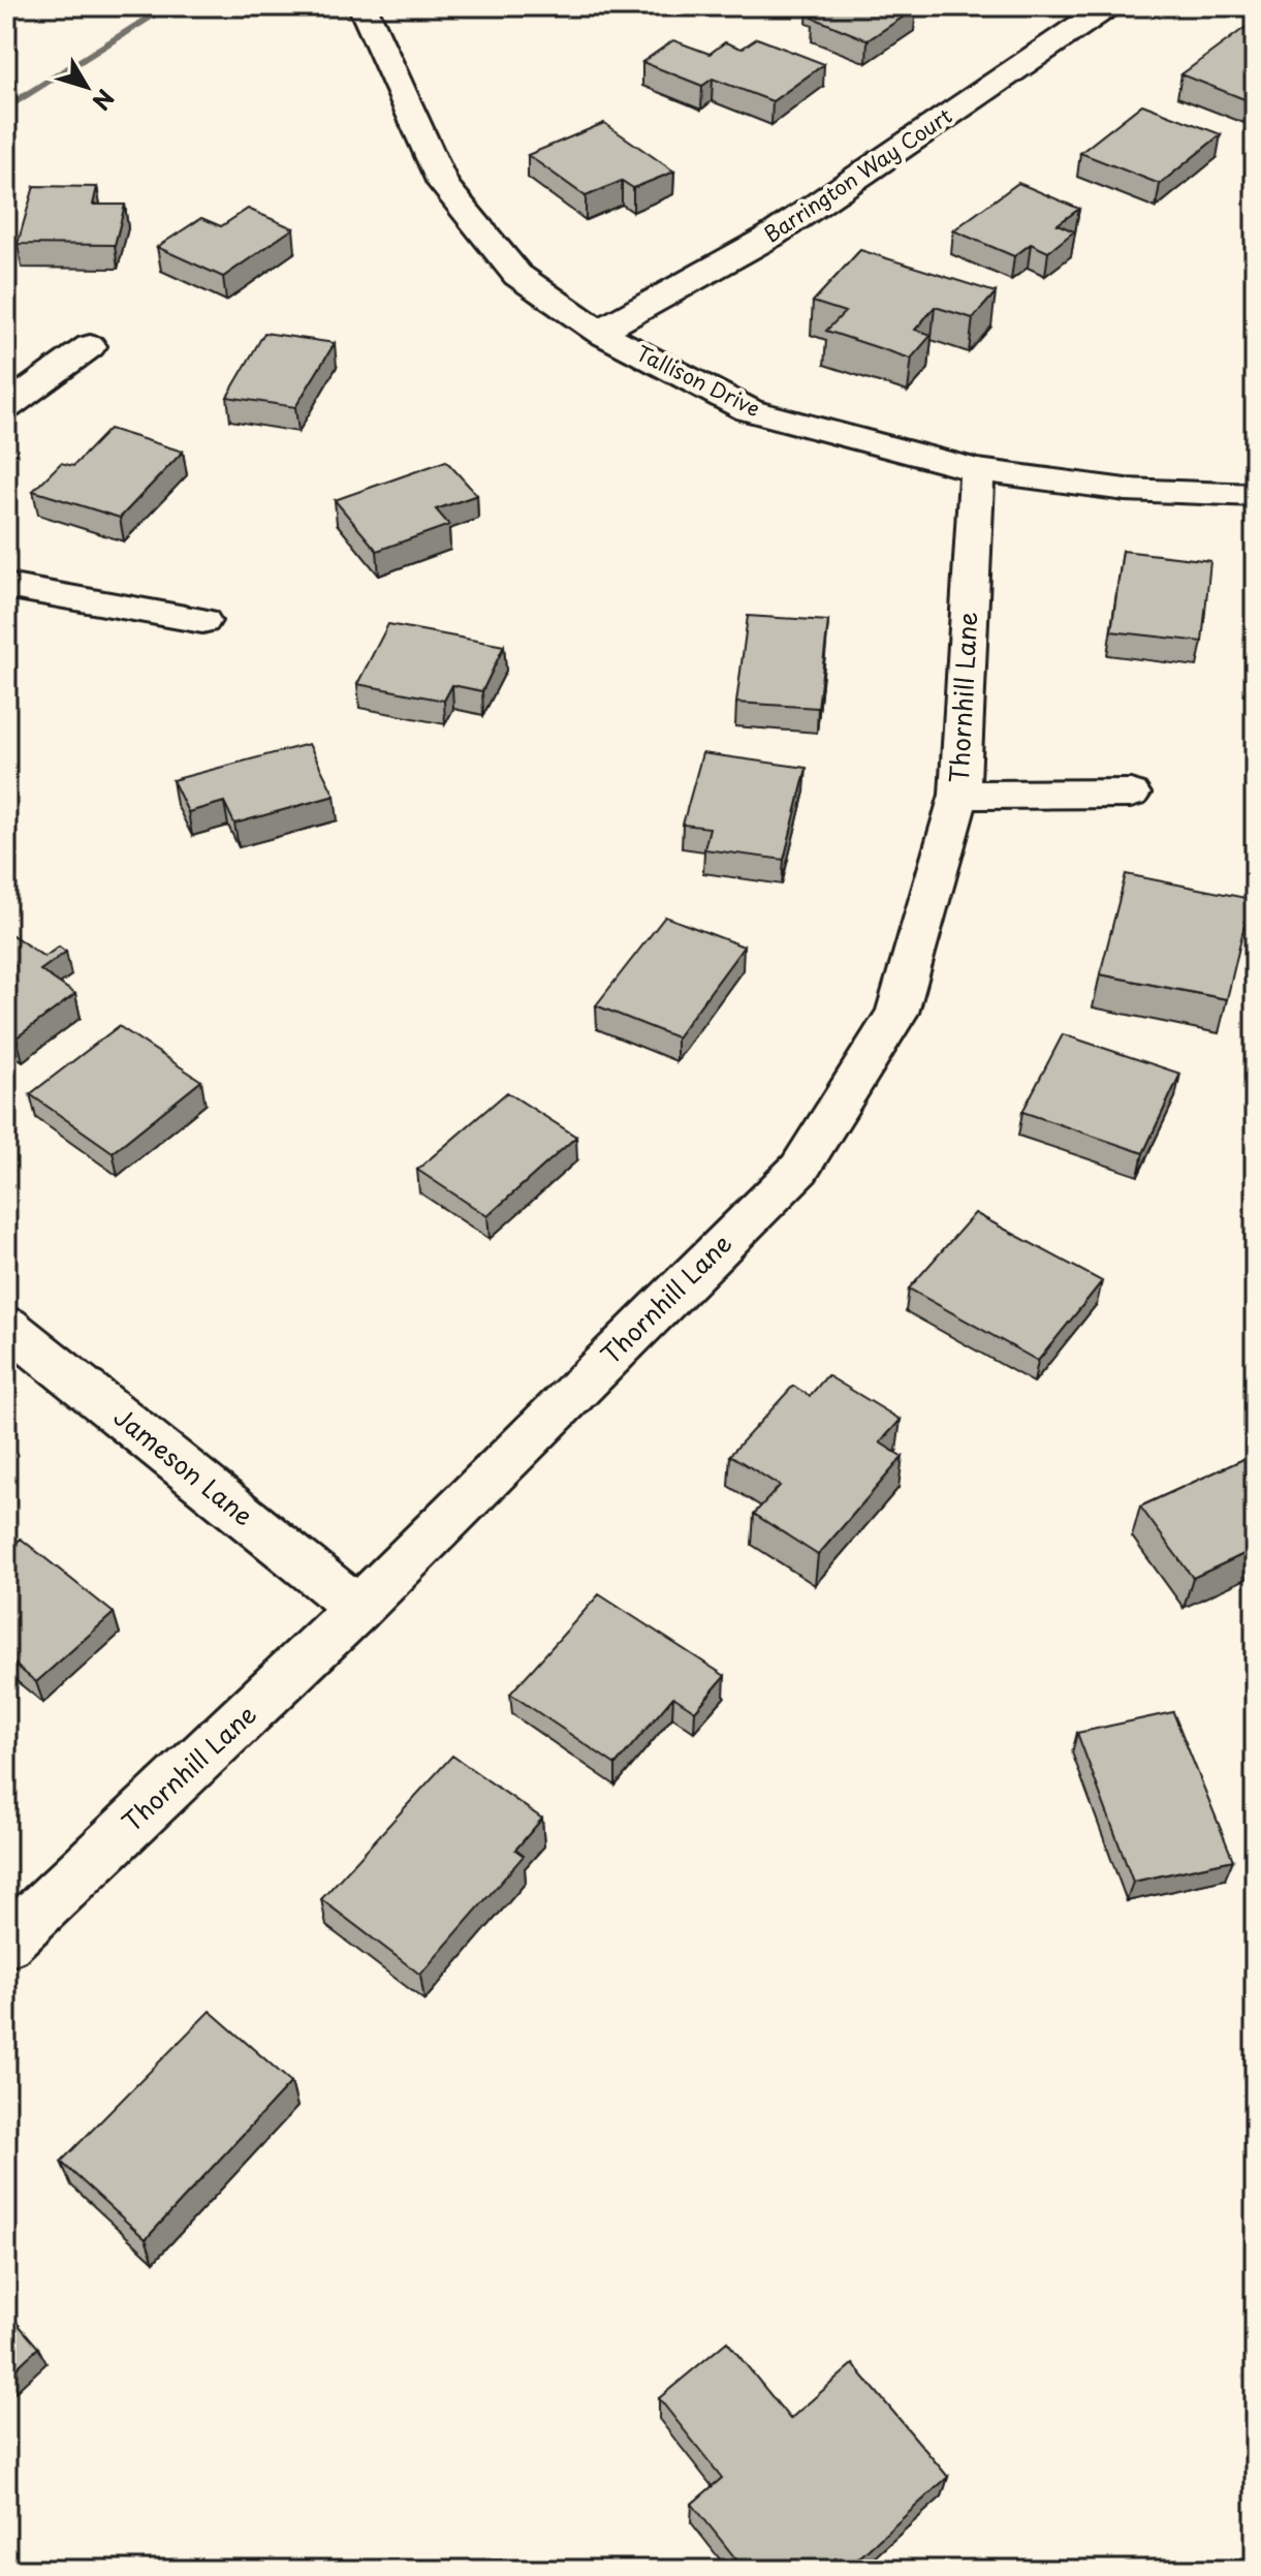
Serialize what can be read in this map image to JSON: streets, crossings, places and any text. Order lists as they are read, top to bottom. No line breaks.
{"streets":{"street":["Barrington Way Court","Tallison Drive","Thornhill Lane","Jameson Lane"]},"crossings":[["Barrington Way Court","Tallison Drive"],["Tallison Drive","Thornhill Lane"],["Thornhill Lane","Jameson Lane"]],"north":"bottom right"}
